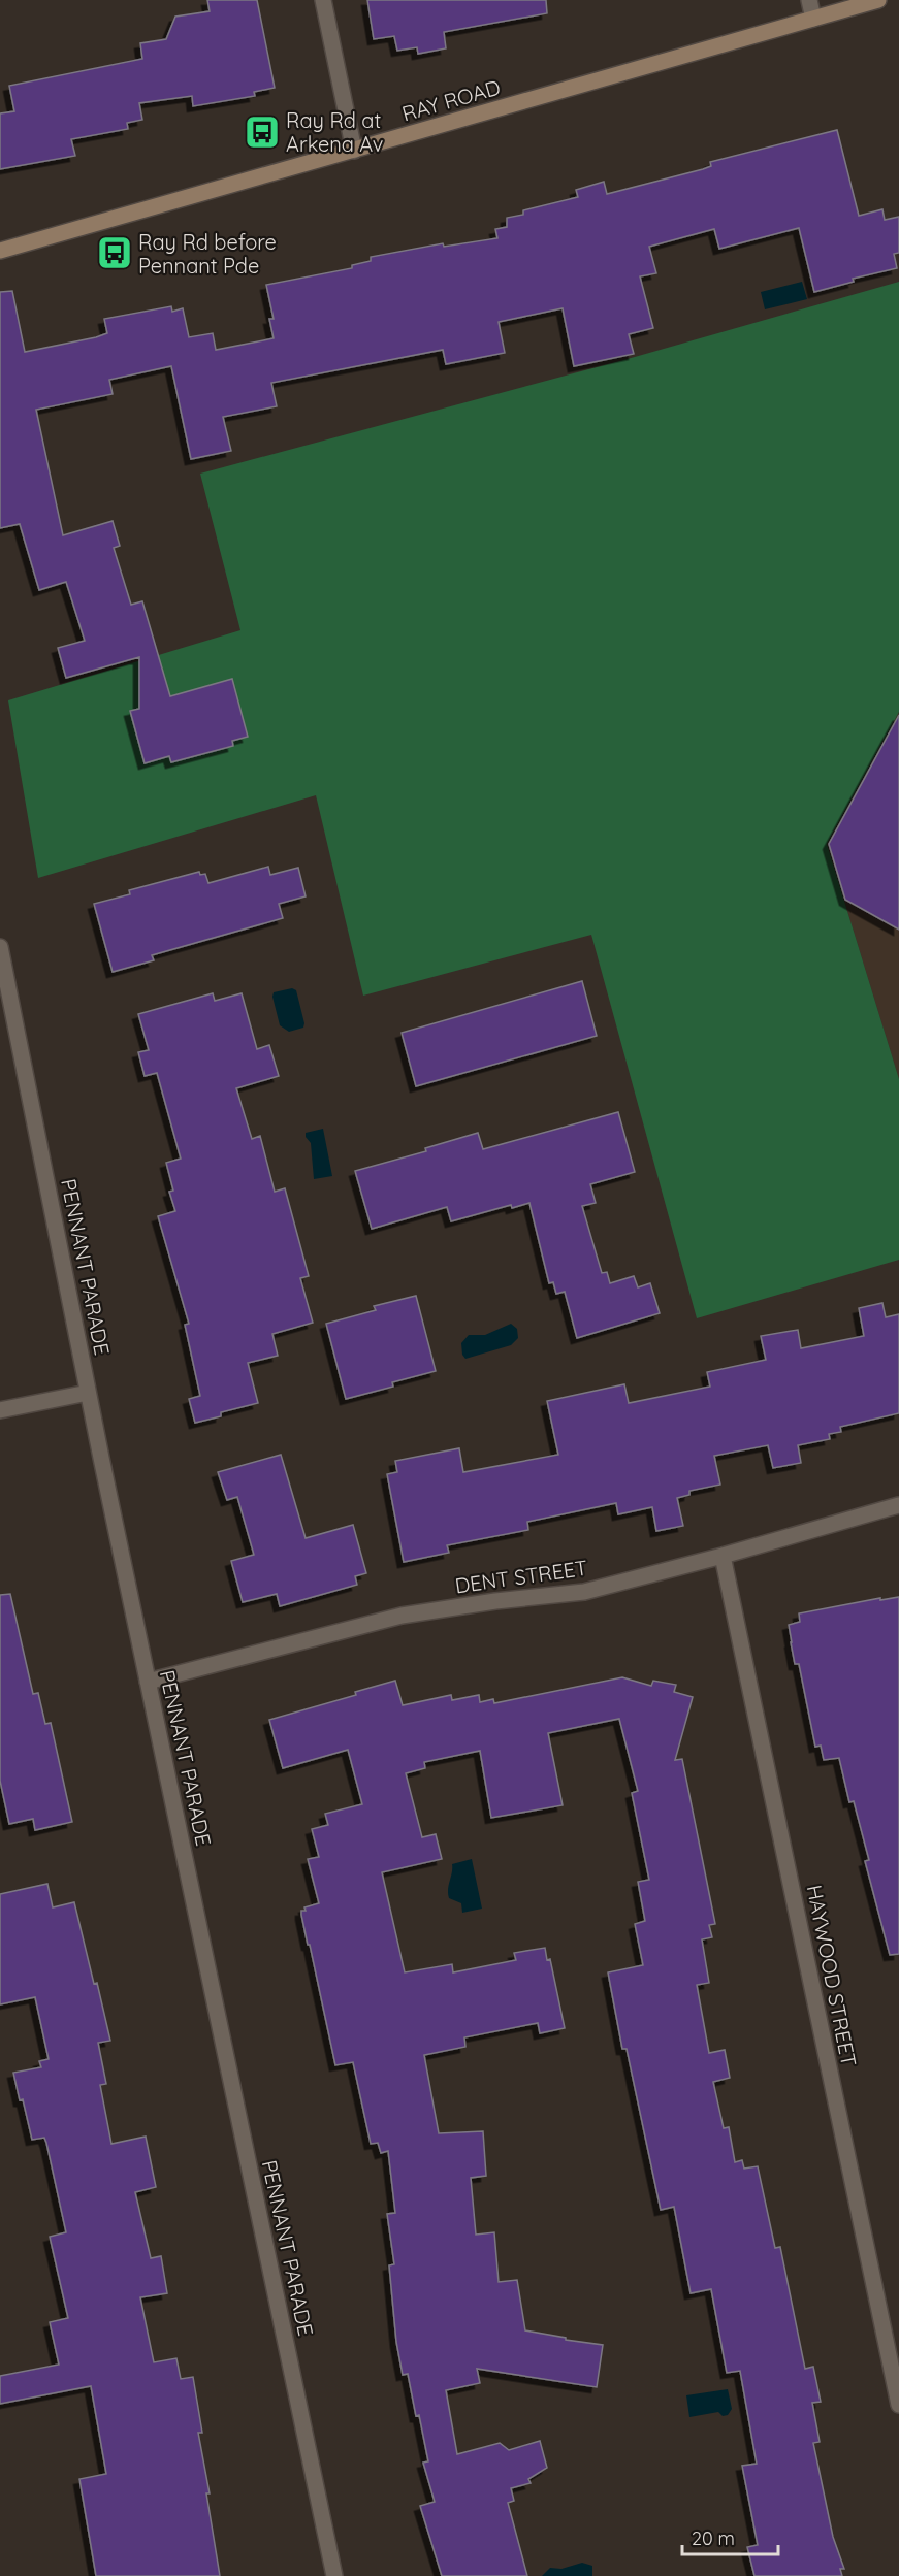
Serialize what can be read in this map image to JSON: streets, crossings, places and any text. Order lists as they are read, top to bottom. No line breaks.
{"streets":{"street":["RAY ROAD","PENNANT PARADE","DENT STREET","HAYWOOD STREET"]},"crossings":[["PENNANT PARADE","DENT STREET"],["DENT STREET","HAYWOOD STREET"]],"places":{"bus stop":["Ray Rd at Arkena Av","Ray Rd before Pennant Pde"]},"scale_bar":"20 m"}
